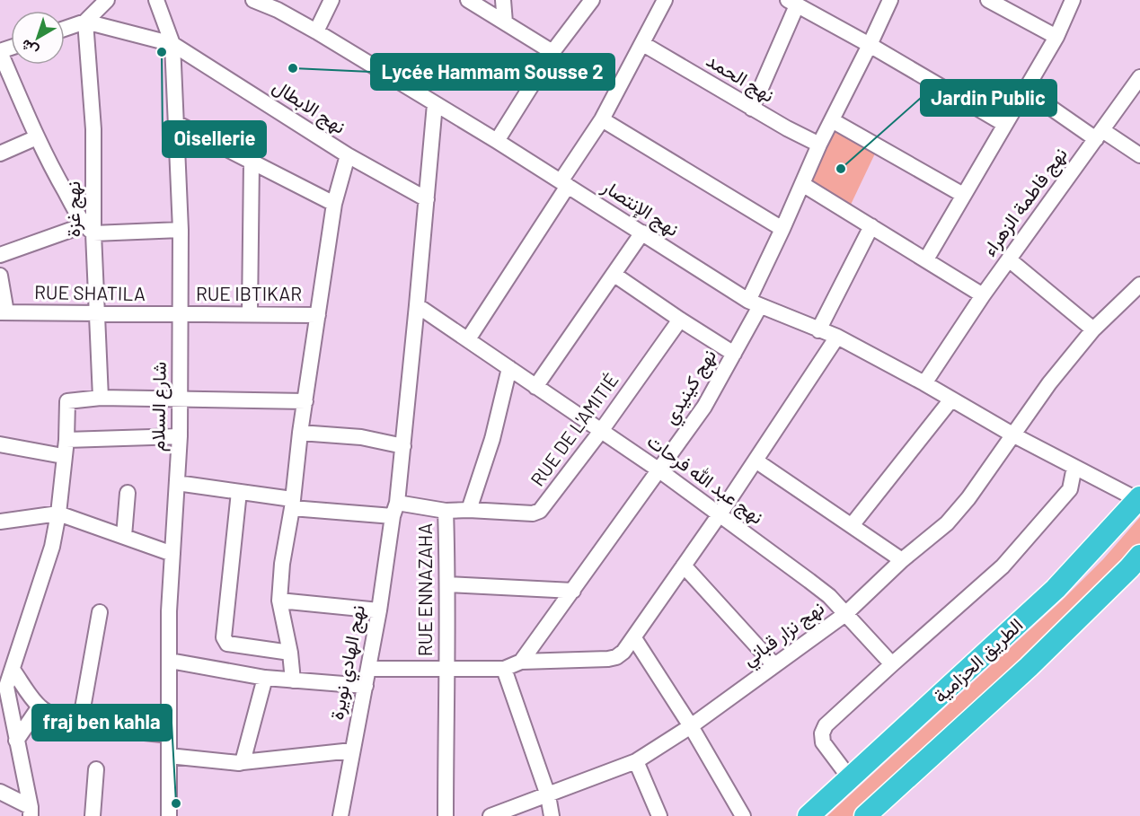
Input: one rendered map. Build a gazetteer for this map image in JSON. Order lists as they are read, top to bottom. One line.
{"streets":{"highway":["الطريق الحزامية"],"street":["نهج الحمد","نهج الابطال","نهج فاطمة الزهراء","نهج الإنتصار","نهج غزة","RUE SHATILA","RUE IBTIKAR","نهج كينيدي","شارع السلام","RUE DE L'AMITIÉ","نهج عبد الله فرحات","RUE ENNAZAHA","نهج نزار قباني","نهج الهادي نويرة"]},"crossings":[["نهج الحمد","نهج كينيدي"],["نهج الابطال","نهج غزة"],["نهج الابطال","شارع السلام"],["نهج الابطال","نهج الهادي نويرة"],["نهج فاطمة الزهراء","نهج الإنتصار"],["نهج الإنتصار","نهج كينيدي"],["نهج الإنتصار","نهج نزار قباني"],["نهج الإنتصار","الطريق الحزامية"],["نهج غزة","RUE SHATILA"],["RUE SHATILA","RUE IBTIKAR"],["RUE SHATILA","شارع السلام"],["RUE IBTIKAR","شارع السلام"],["نهج كينيدي","نهج عبد الله فرحات"],["شارع السلام","RUE DE L'AMITIÉ"],["RUE DE L'AMITIÉ","نهج عبد الله فرحات"],["RUE DE L'AMITIÉ","RUE ENNAZAHA"],["RUE DE L'AMITIÉ","نهج الهادي نويرة"],["نهج عبد الله فرحات","نهج نزار قباني"],["نهج عبد الله فرحات","نهج الهادي نويرة"]],"places":["Oisellerie","Lycée Hammam Sousse 2","Jardin Public","fraj ben kahla"],"north":"bottom left"}
